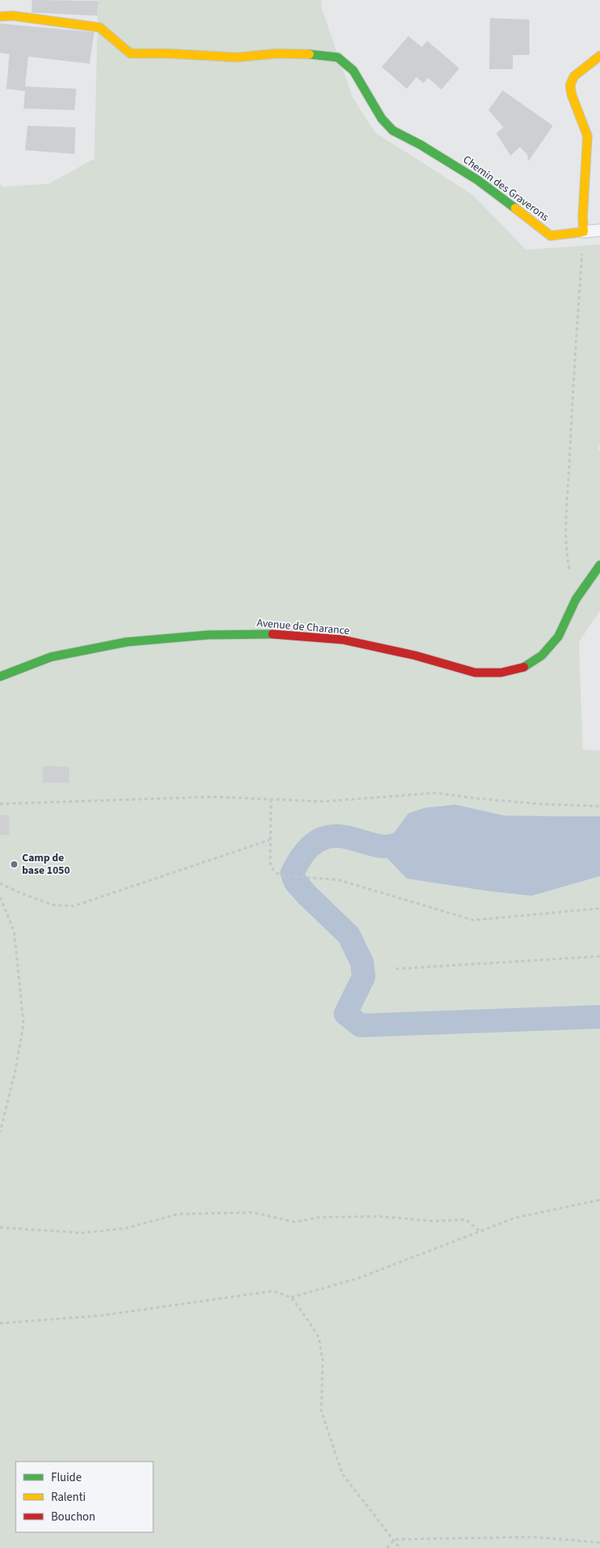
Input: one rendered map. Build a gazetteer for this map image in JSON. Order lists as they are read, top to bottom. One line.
{"streets":{"street":["Chemin des Graverons","Avenue de Charance"]},"places":["Camp de base 1050"],"legend":["Fluide","Ralenti","Bouchon"]}
